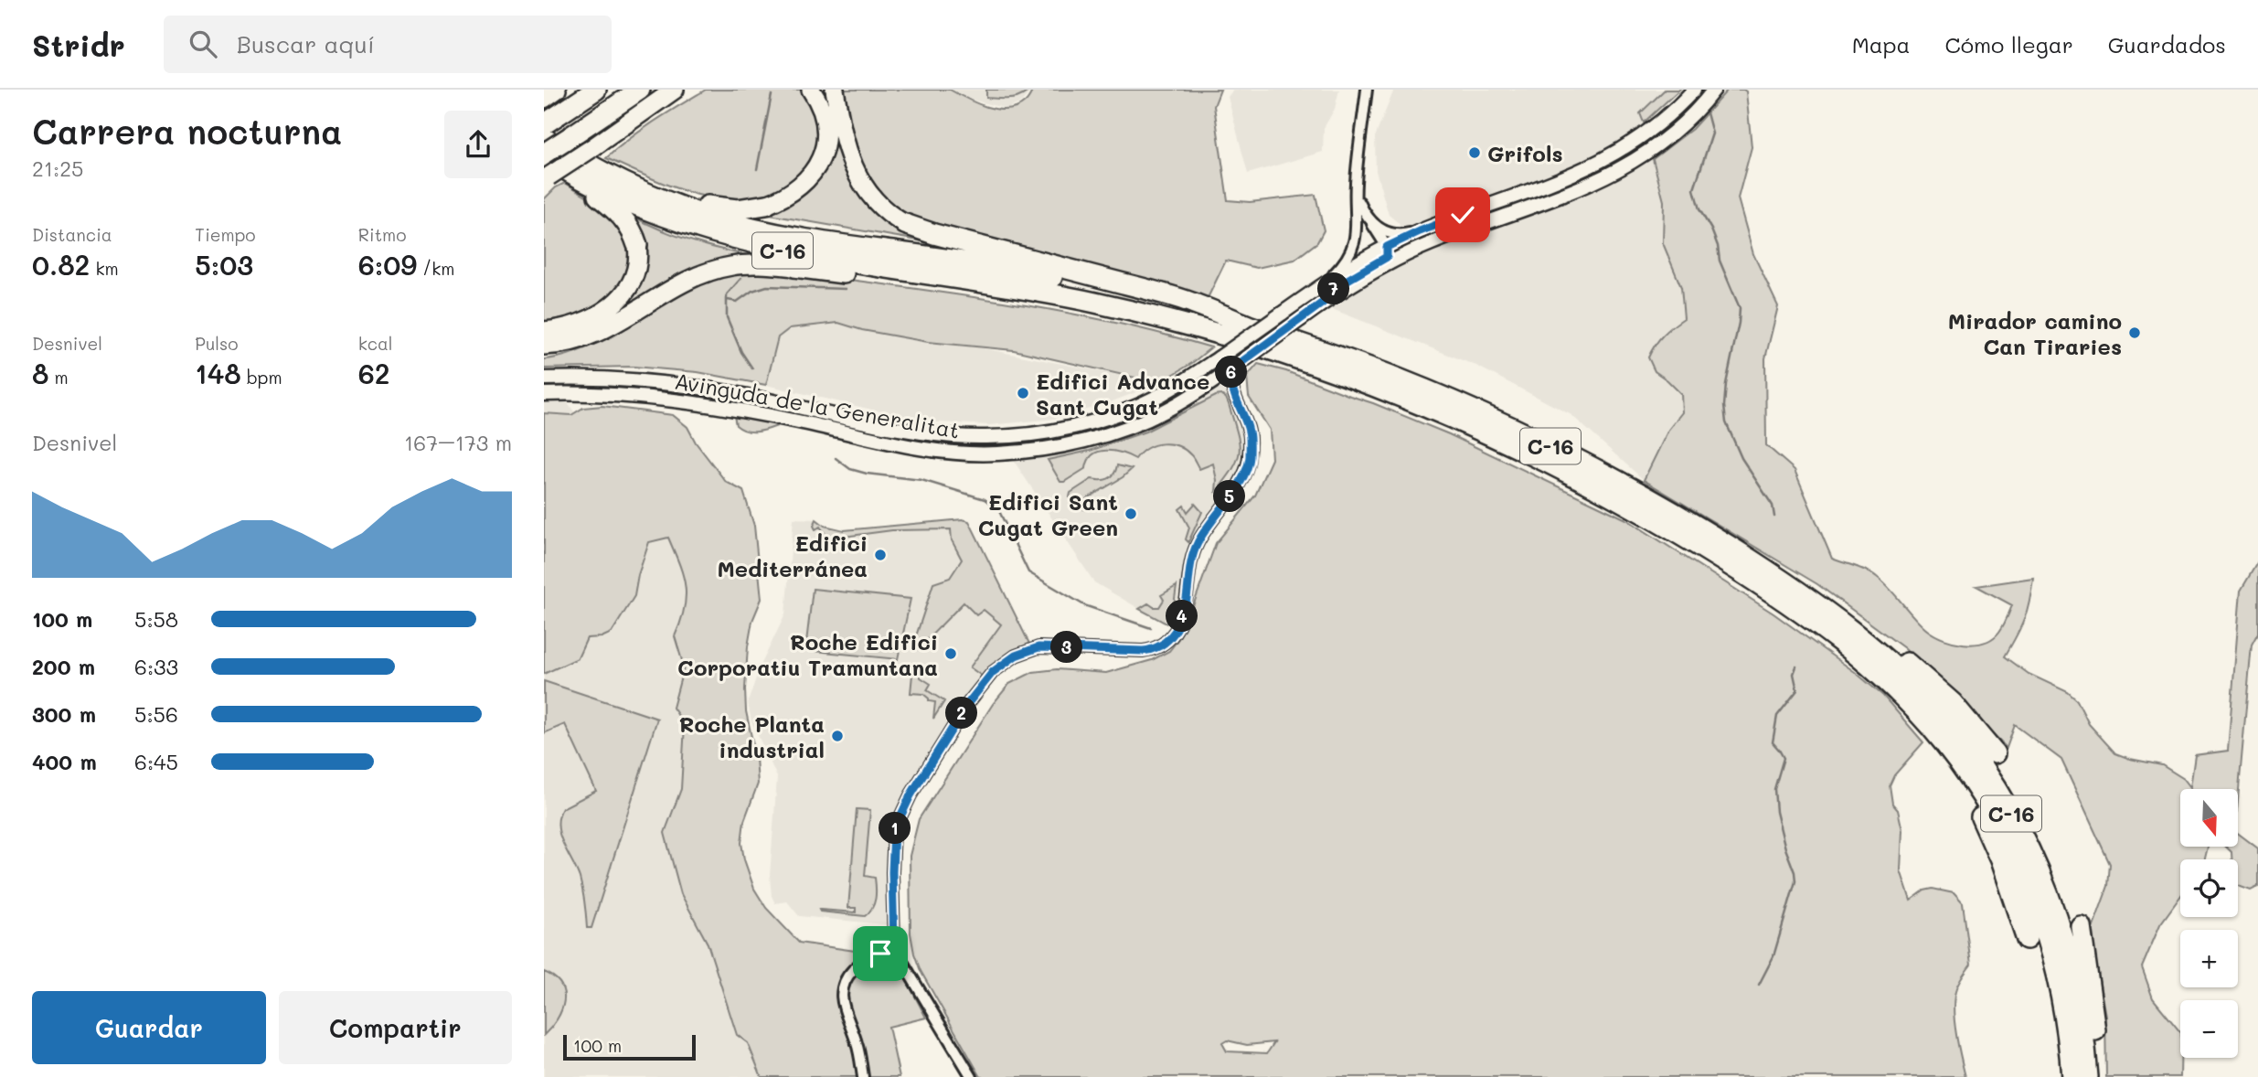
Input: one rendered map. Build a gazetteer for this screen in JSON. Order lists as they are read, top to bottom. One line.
{"streets":{"highway":["C-16"],"street":["Avinguda de la Generalitat"]},"places":["Grifols","Mirador camino Can Tiraries","Edifici Advance Sant Cugat","Edifici Sant Cugat Green","Edifici Mediterránea","Roche Edifici Corporatiu Tramuntana","Roche Planta industrial"],"scale_bar":"100 m","north":"bottom","page":{"header":"Stridr","search":"Buscar aquí","nav":["Mapa","Cómo llegar","Guardados"],"heading":["Carrera nocturna","21:25"],"stats":[["Distancia","0.82 km"],["Tiempo","5:03"],["Ritmo","6:09 /km"],["Desnivel","8 m"],["Pulso","148 bpm"],["kcal","62"]],"pins":["7","6","5","4","3","2","1"],"chart":["Desnivel","167–173 m"],"list":[{"name":"100 m","note":"5:58"},{"name":"200 m","note":"6:33"},{"name":"300 m","note":"5:56"},{"name":"400 m","note":"6:45"}],"map_buttons":["+","−"],"buttons":["Guardar","Compartir"],"scale":"100 m"}}
